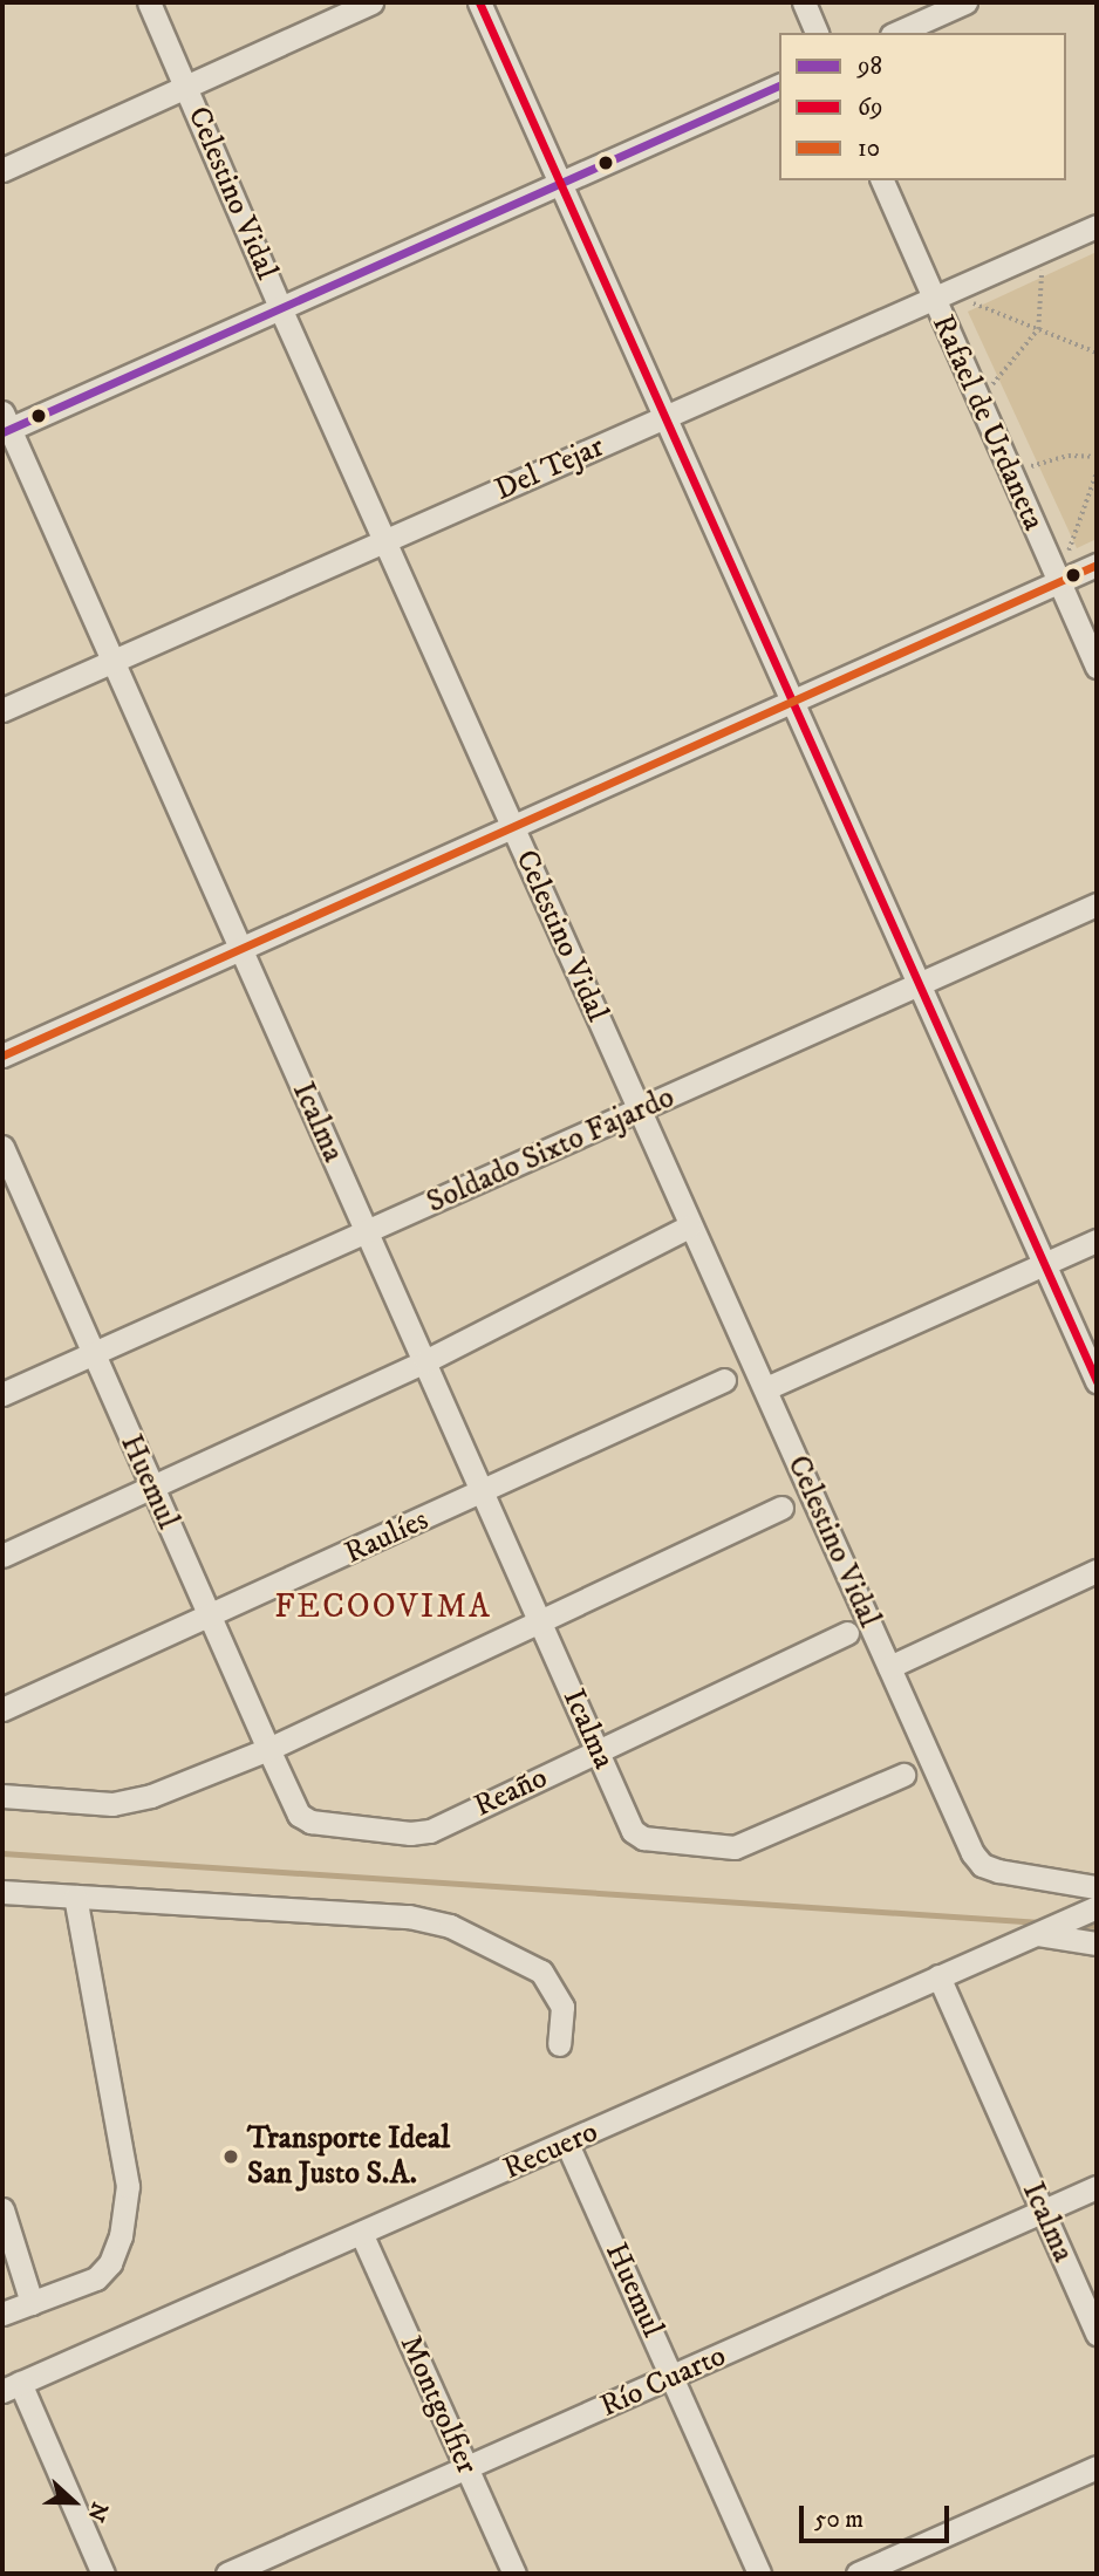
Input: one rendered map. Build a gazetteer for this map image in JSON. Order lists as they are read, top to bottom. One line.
{"streets":{"street":["Celestino Vidal","Rafael de Urdaneta","Del Tejar","Icalma","Soldado Sixto Fajardo","Huemul","Raulíes","Reaño","Recuero","Río Cuarto","Montgolfier"]},"crossings":[["Celestino Vidal","Del Tejar"],["Celestino Vidal","Soldado Sixto Fajardo"],["Rafael de Urdaneta","Del Tejar"],["Del Tejar","Icalma"],["Icalma","Soldado Sixto Fajardo"],["Icalma","Raulíes"],["Icalma","Reaño"],["Icalma","Recuero"],["Icalma","Río Cuarto"],["Soldado Sixto Fajardo","Huemul"],["Huemul","Raulíes"],["Huemul","Reaño"],["Huemul","Recuero"],["Huemul","Río Cuarto"],["Recuero","Montgolfier"],["Río Cuarto","Montgolfier"]],"districts":["FECOOVIMA"],"places":["Transporte Ideal San Justo S.A."],"lines":["transit line 69","transit line 98","transit line 10"],"legend":["98","69","10"],"scale_bar":"50 m","north":"right"}
